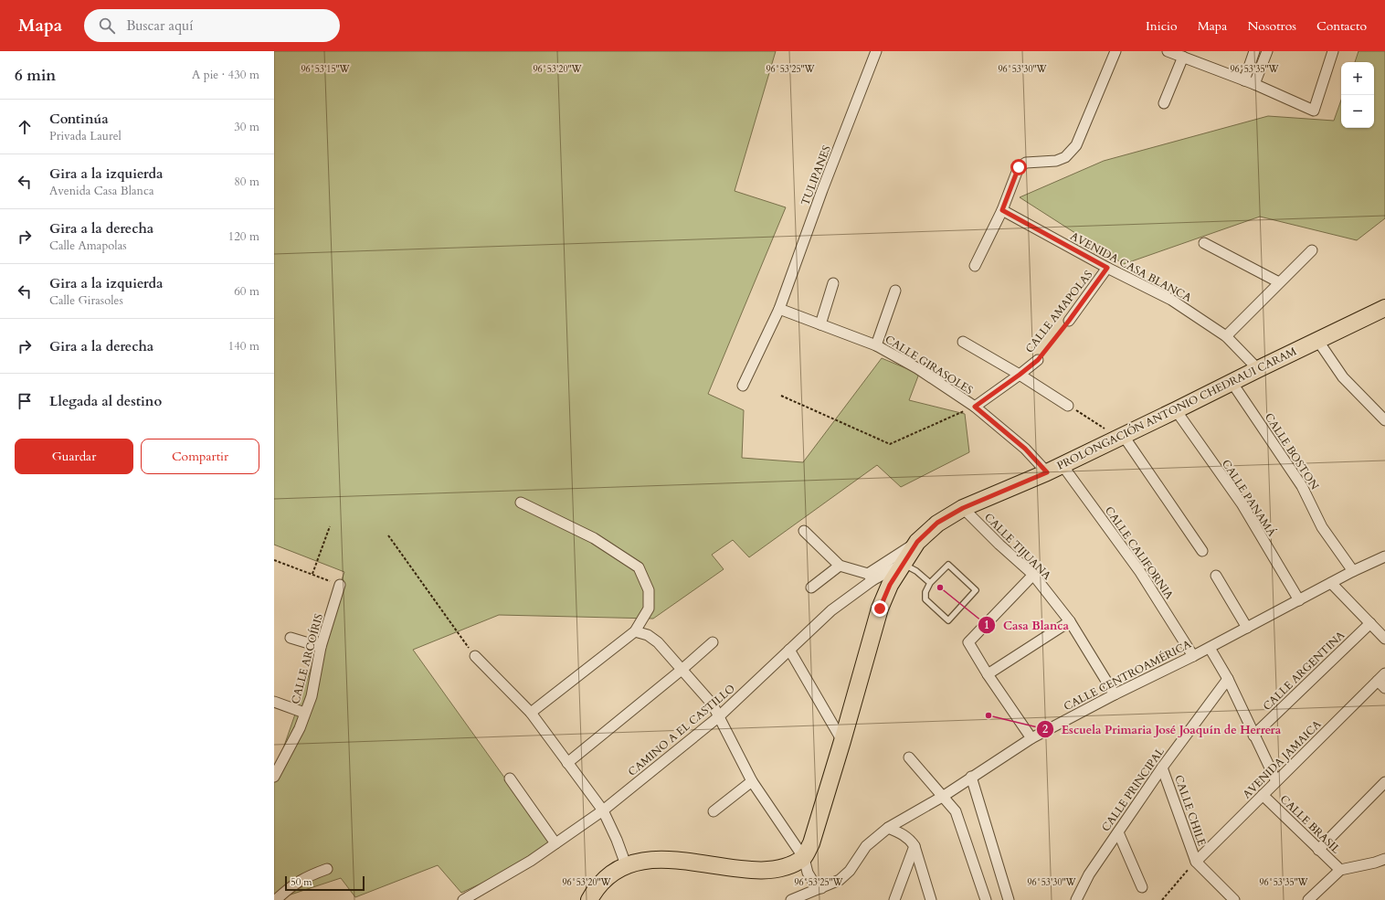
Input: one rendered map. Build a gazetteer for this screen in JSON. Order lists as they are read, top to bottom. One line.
{"streets":{"main road":["PROLONGACIÓN ANTONIO CHEDRAUI CARAM"],"street":["TULIPANES","AVENIDA CASA BLANCA","CALLE AMAPOLAS","CALLE GIRASOLES","CALLE BOSTON","CALLE PANAMÁ","CALLE TIJUANA","CALLE CALIFORNIA","CALLE ARCOÍRIS","CALLE ARGENTINA","CALLE CENTROAMÉRICA","CAMINO A EL CASTILLO","AVENIDA JAMAICA","CALLE PRINCIPAL","CALLE CHILE","CALLE BRASIL"]},"crossings":[["TULIPANES","CALLE GIRASOLES"],["AVENIDA CASA BLANCA","CALLE AMAPOLAS"],["AVENIDA CASA BLANCA","PROLONGACIÓN ANTONIO CHEDRAUI CARAM"],["CALLE AMAPOLAS","CALLE GIRASOLES"],["CALLE GIRASOLES","PROLONGACIÓN ANTONIO CHEDRAUI CARAM"],["PROLONGACIÓN ANTONIO CHEDRAUI CARAM","CALLE BOSTON"],["PROLONGACIÓN ANTONIO CHEDRAUI CARAM","CALLE PANAMÁ"],["PROLONGACIÓN ANTONIO CHEDRAUI CARAM","CALLE TIJUANA"],["PROLONGACIÓN ANTONIO CHEDRAUI CARAM","CALLE CALIFORNIA"],["PROLONGACIÓN ANTONIO CHEDRAUI CARAM","CAMINO A EL CASTILLO"],["CALLE BOSTON","CALLE CENTROAMÉRICA"],["CALLE PANAMÁ","CALLE CENTROAMÉRICA"],["CALLE TIJUANA","CALLE CENTROAMÉRICA"],["CALLE CALIFORNIA","CALLE CENTROAMÉRICA"],["AVENIDA JAMAICA","CALLE CHILE"],["AVENIDA JAMAICA","CALLE BRASIL"],["CALLE PRINCIPAL","CALLE CHILE"]],"places":["Casa Blanca","Escuela Primaria José Joaquín de Herrera"],"scale_bar":"50 m","page":{"header":"Mapa","search":"Buscar aquí","nav":["Inicio","Mapa","Nosotros","Contacto"],"heading":["6 min","A pie · 430 m"],"map_buttons":["+","−"],"list":[["Continúa","Privada Laurel","30 m"],["Gira a la izquierda","Avenida Casa Blanca","80 m"],["Gira a la derecha","Calle Amapolas","120 m"],["Gira a la izquierda","Calle Girasoles","60 m"],["Gira a la derecha","140 m"],"Llegada al destino"],"buttons":["Guardar","Compartir"],"scale":"50 m"},"coordinates":["96°53'15\"W","96°53'20\"W","96°53'25\"W","96°53'30\"W","96°53'35\"W"]}
